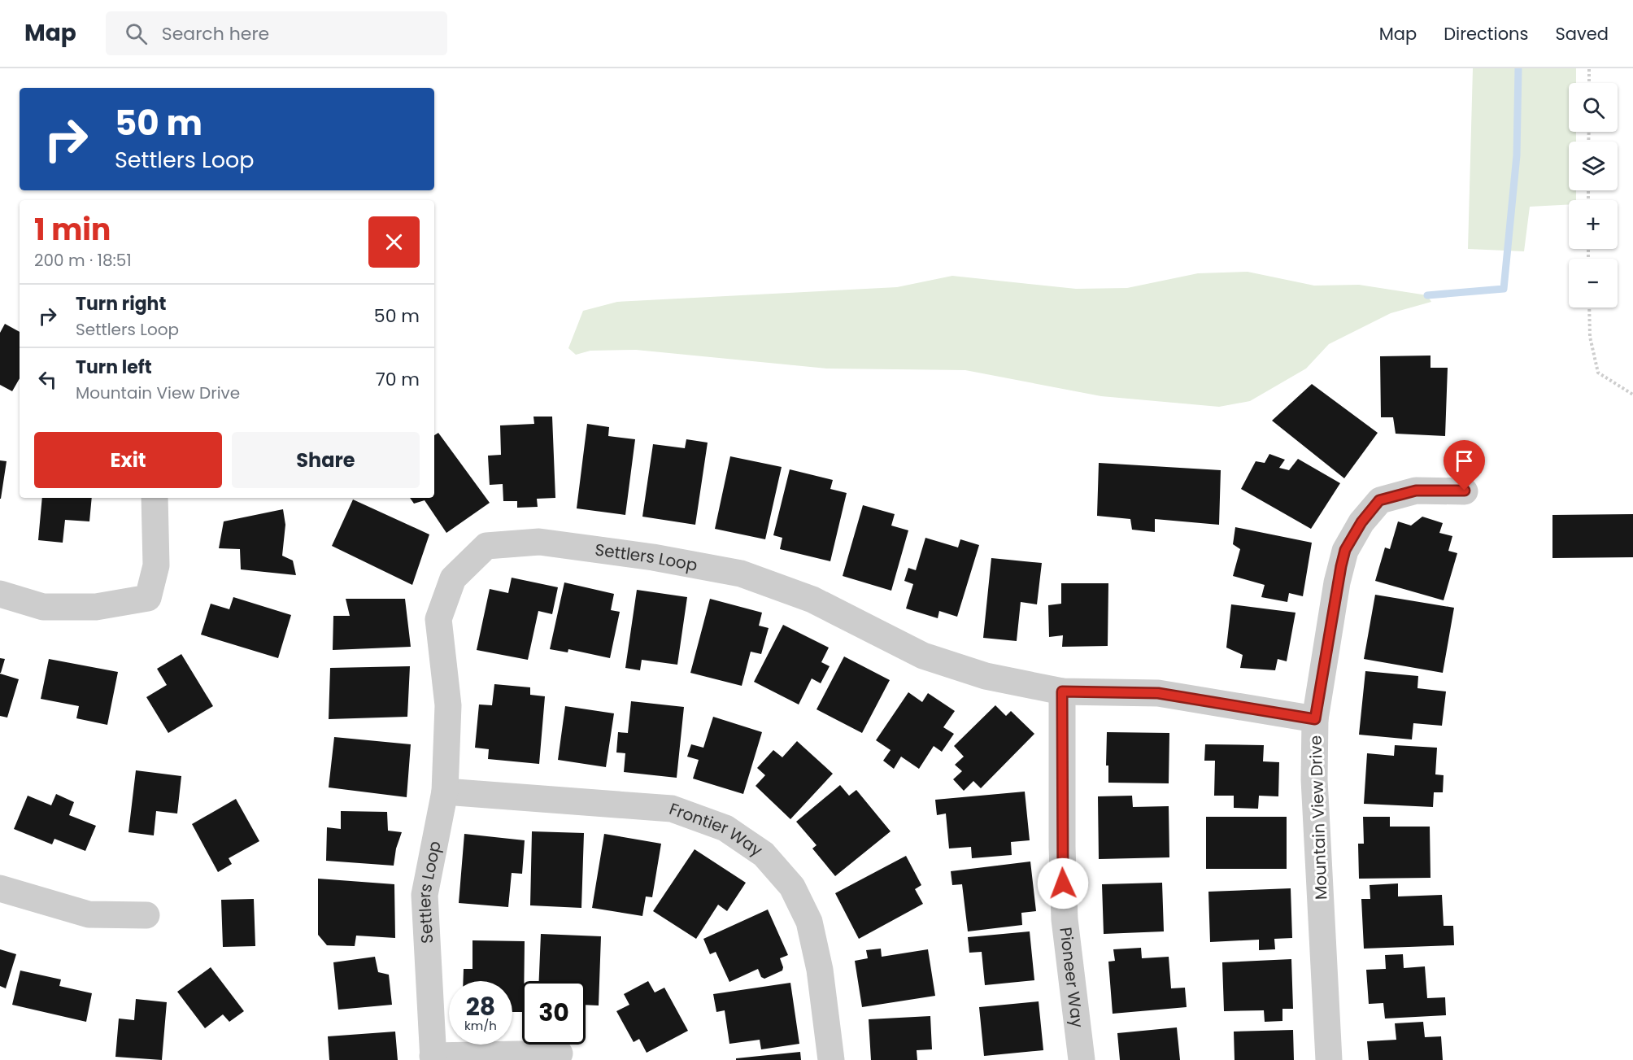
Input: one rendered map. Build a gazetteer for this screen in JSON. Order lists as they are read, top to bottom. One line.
{"streets":{"street":["Settlers Loop","Mountain View Drive","Frontier Way","Pioneer Way"]},"crossings":[["Settlers Loop","Mountain View Drive"],["Settlers Loop","Frontier Way"],["Settlers Loop","Pioneer Way"]],"page":{"header":"Map","search":"Search here","nav":["Map","Directions","Saved"],"map_buttons":["+","−"],"turn":["50 m","Settlers Loop"],"heading":["1 min","200 m · 18:51"],"list":[{"name":"Turn right","note":"Settlers Loop","value":"50 m"},{"name":"Turn left","note":"Mountain View Drive","value":"70 m"}],"buttons":["Exit","Share"],"speed":"28 km/h","limit":"30"}}
